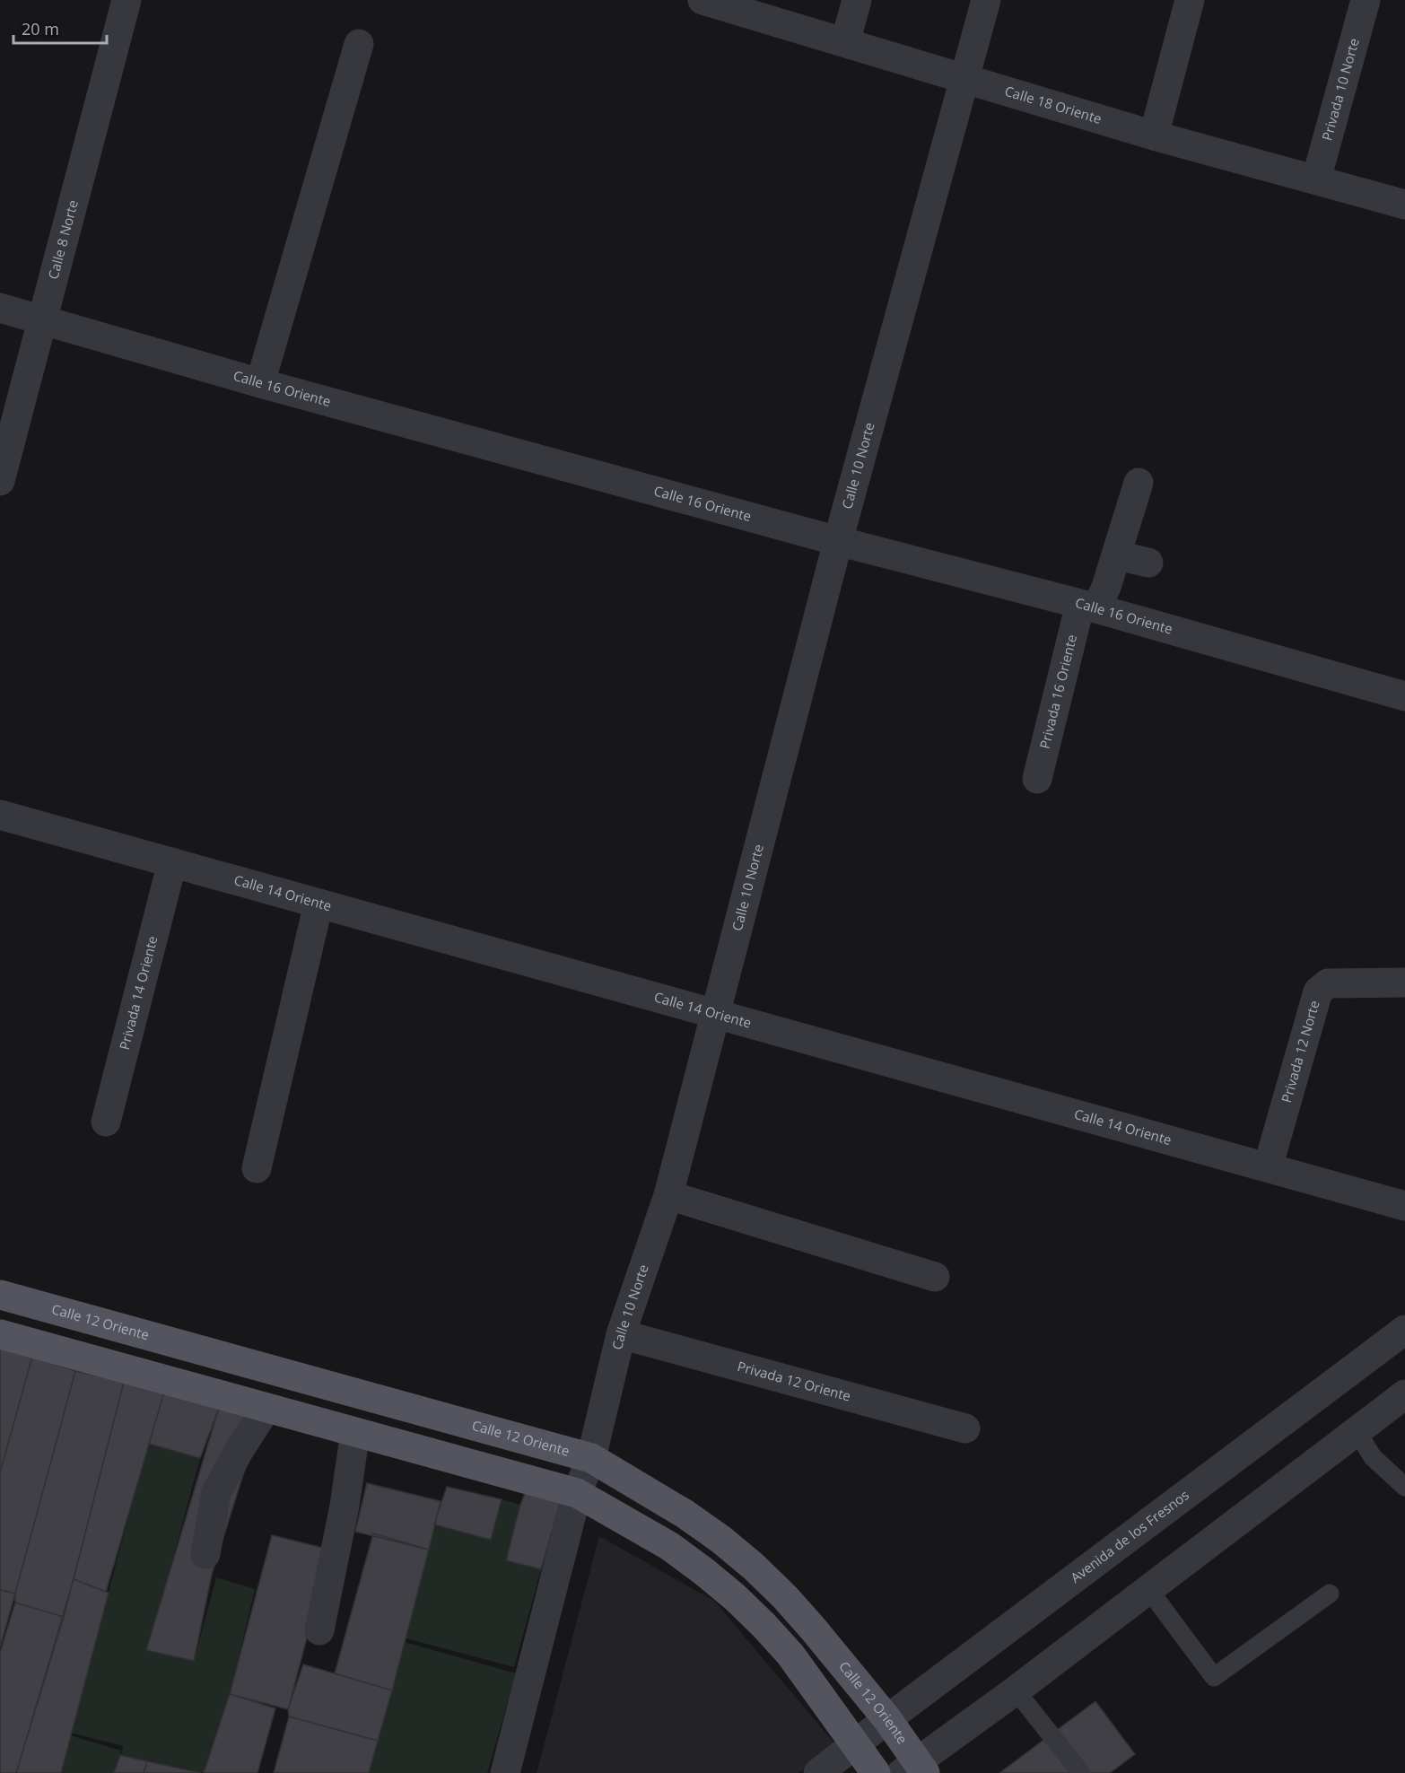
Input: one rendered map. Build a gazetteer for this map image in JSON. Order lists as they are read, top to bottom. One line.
{"streets":{"main road":["Calle 12 Oriente"],"street":["Privada 10 Norte","Calle 18 Oriente","Calle 8 Norte","Calle 16 Oriente","Calle 10 Norte","Privada 16 Oriente","Calle 14 Oriente","Privada 14 Oriente","Privada 12 Norte","Privada 12 Oriente","Avenida de los Fresnos"]},"crossings":[["Privada 10 Norte","Calle 18 Oriente"],["Calle 18 Oriente","Calle 10 Norte"],["Calle 8 Norte","Calle 16 Oriente"],["Calle 16 Oriente","Calle 10 Norte"],["Calle 16 Oriente","Privada 16 Oriente"],["Calle 10 Norte","Calle 14 Oriente"],["Calle 10 Norte","Calle 12 Oriente"],["Calle 10 Norte","Privada 12 Oriente"],["Calle 14 Oriente","Privada 14 Oriente"],["Calle 14 Oriente","Privada 12 Norte"],["Calle 12 Oriente","Avenida de los Fresnos"]],"scale_bar":"20 m"}
